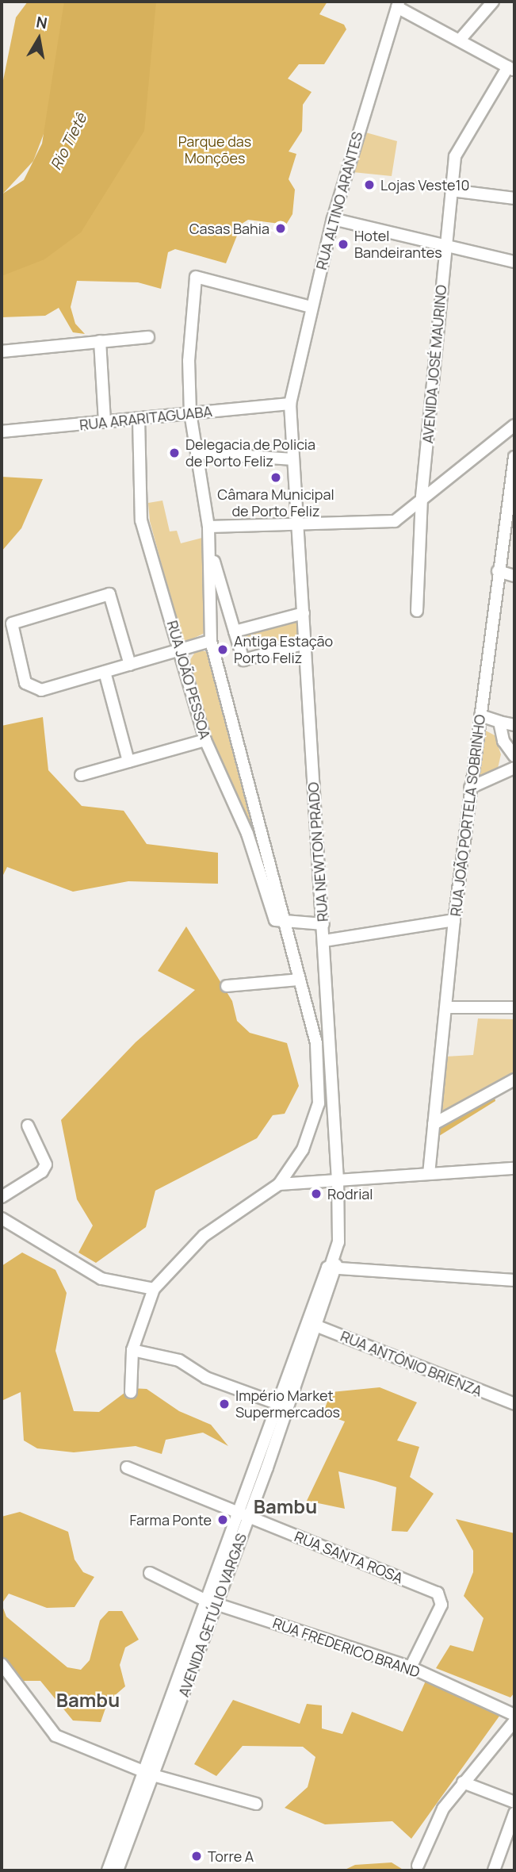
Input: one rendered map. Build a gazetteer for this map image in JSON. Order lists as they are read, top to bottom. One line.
{"streets":{"street":["RUA ALTINO ARANTES","AVENIDA JOSÉ MAURINO","RUA ARARITAGUABA","RUA JOÃO PESSOA","RUA JOÃO PORTELA SOBRINHO","RUA NEWTON PRADO","RUA ANTÔNIO BRIENZA","RUA SANTA ROSA","AVENIDA GETÚLIO VARGAS","RUA FREDERICO BRAND"]},"crossings":[["RUA ALTINO ARANTES","RUA ARARITAGUABA"],["RUA ALTINO ARANTES","RUA NEWTON PRADO"],["RUA ARARITAGUABA","RUA JOÃO PESSOA"],["RUA NEWTON PRADO","AVENIDA GETÚLIO VARGAS"],["RUA ANTÔNIO BRIENZA","AVENIDA GETÚLIO VARGAS"],["RUA SANTA ROSA","AVENIDA GETÚLIO VARGAS"],["RUA SANTA ROSA","RUA FREDERICO BRAND"],["AVENIDA GETÚLIO VARGAS","RUA FREDERICO BRAND"]],"districts":["Bambu","Bambu"],"water":["Rio Tietê"],"parks":["Parque das Monções"],"places":["Lojas Veste10","Casas Bahia","Hotel Bandeirantes","Delegacia de Policia de Porto Feliz","Câmara Municipal de Porto Feliz","Antiga Estação Porto Feliz","Rodrial","Império Market Supermercados","Farma Ponte","Torre A"],"north":"top"}
